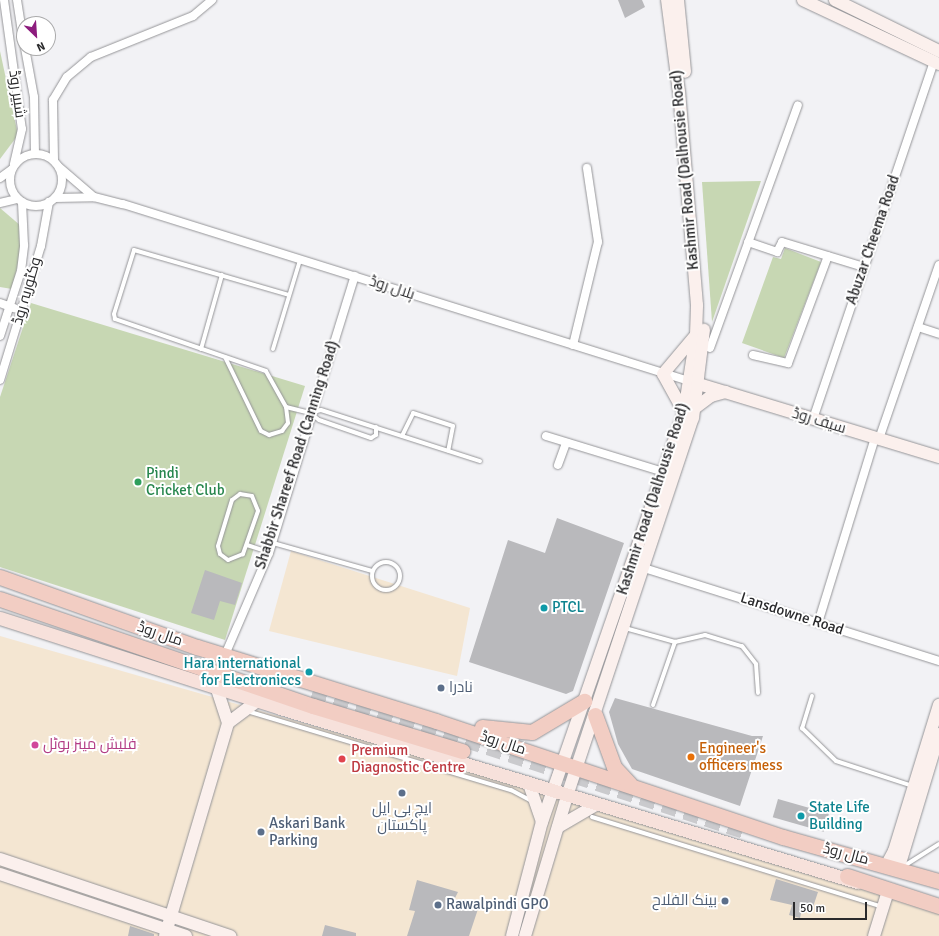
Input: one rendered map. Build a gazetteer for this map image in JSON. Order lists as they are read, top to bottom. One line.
{"streets":{"highway":["مال روڈ"],"street":["شبیر روڈ","Kashmir Road (Dalhousie Road)","Abuzar Cheema Road","ہلال روڈ","وکٹوریہ روڈ","سیف روڈ","Shabbir Shareef Road (Canning Road)","Lansdowne Road"]},"crossings":[["شبیر روڈ","ہلال روڈ"],["شبیر روڈ","وکٹوریہ روڈ"],["Kashmir Road (Dalhousie Road)","ہلال روڈ"],["Kashmir Road (Dalhousie Road)","سیف روڈ"],["Kashmir Road (Dalhousie Road)","Lansdowne Road"],["Kashmir Road (Dalhousie Road)","مال روڈ"],["Abuzar Cheema Road","سیف روڈ"],["ہلال روڈ","وکٹوریہ روڈ"],["ہلال روڈ","سیف روڈ"],["ہلال روڈ","Shabbir Shareef Road (Canning Road)"],["Shabbir Shareef Road (Canning Road)","مال روڈ"]],"places":["Pindi Cricket Club","PTCL","Hara international for Electroniccs","نادرا","فلیش مینز ہوٹل","Engineer's officers mess","Premium Diagnostic Centre","ایچ بی ایل پاکستان","State Life Building","Askari Bank Parking","بینک الفلاح","Rawalpindi GPO"],"scale_bar":"50 m","north":"bottom right"}
